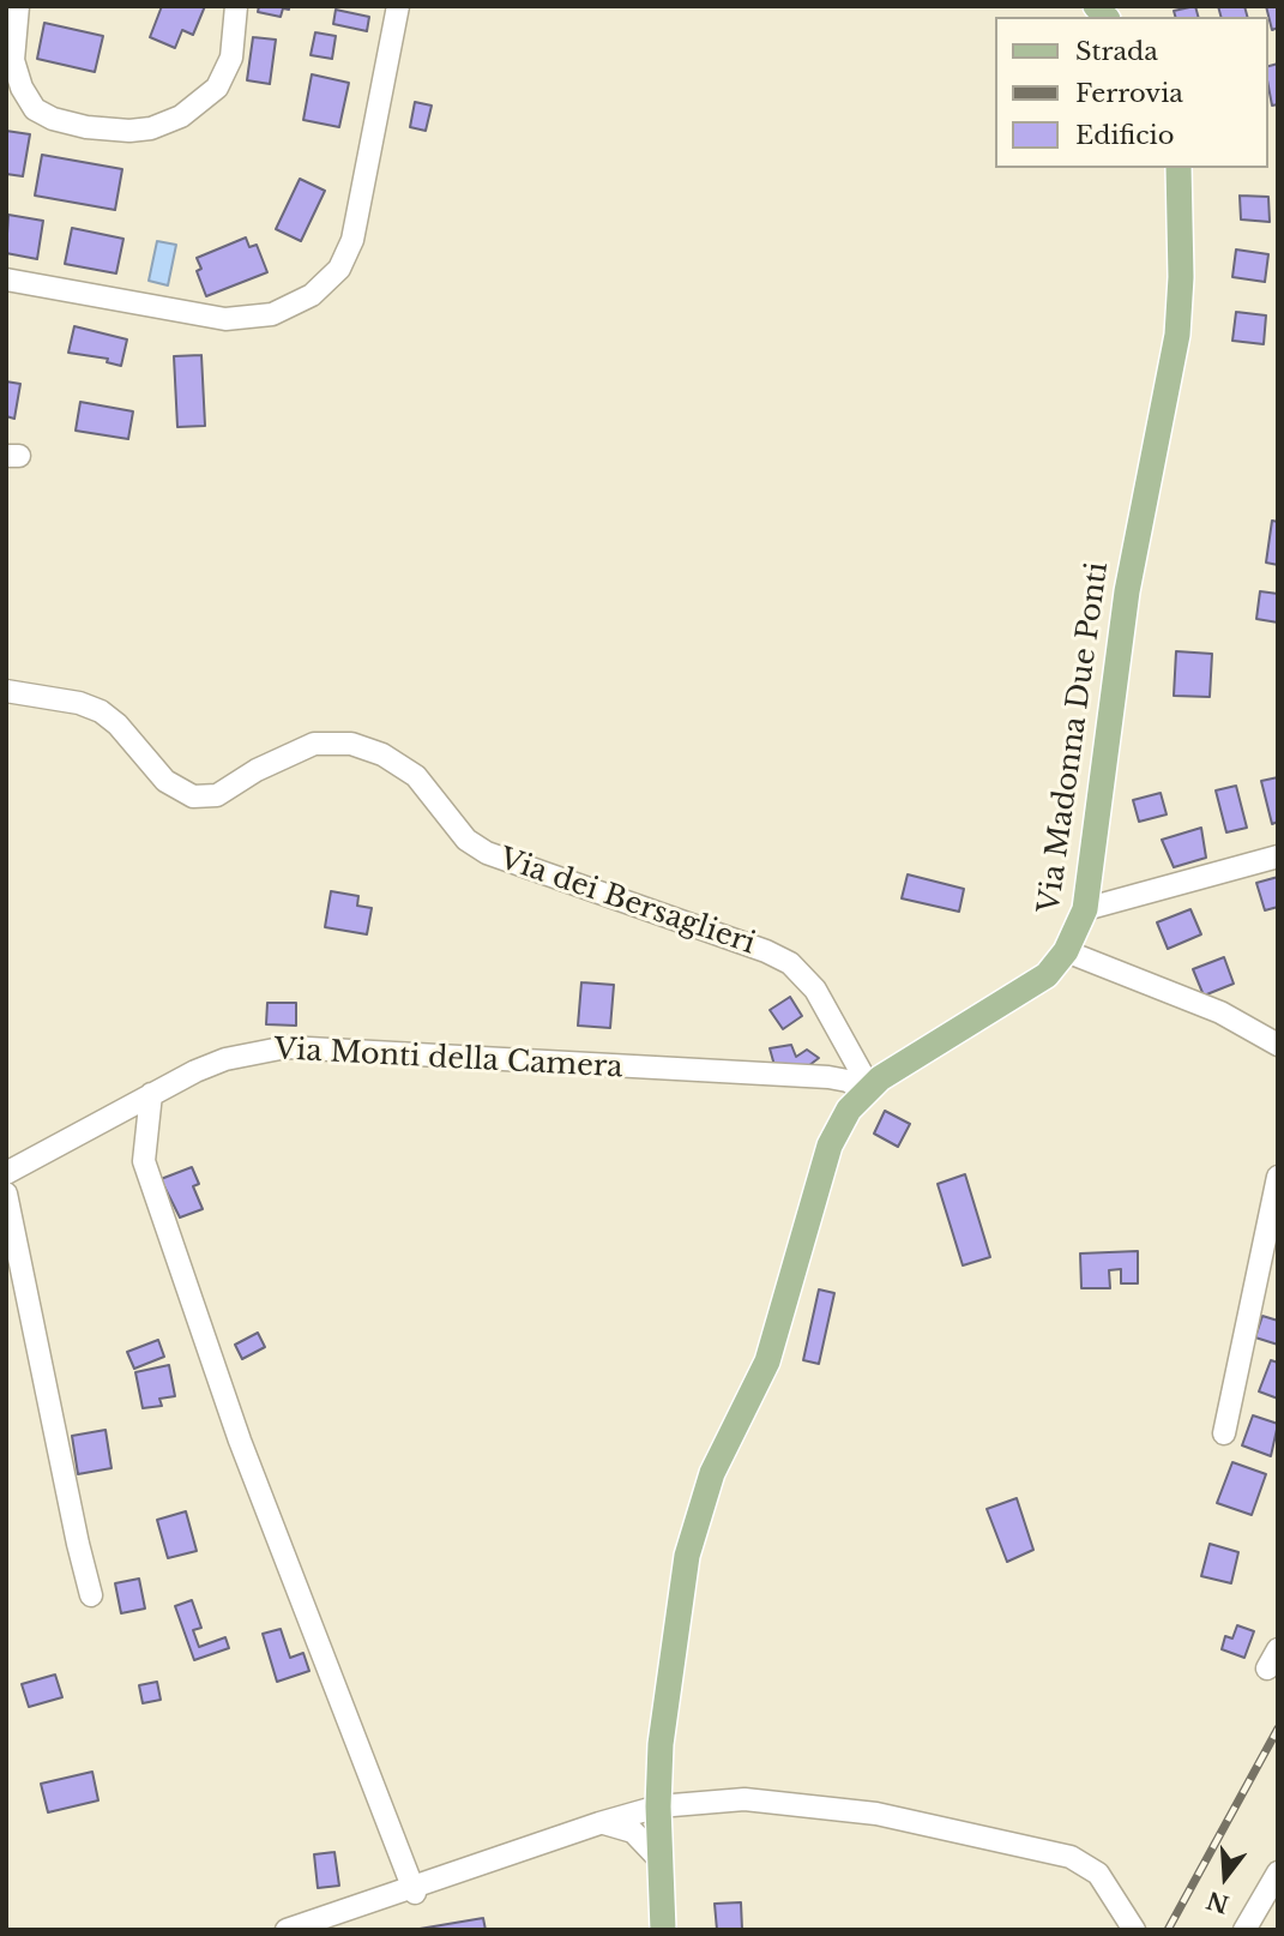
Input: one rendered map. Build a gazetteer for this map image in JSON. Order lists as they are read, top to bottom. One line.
{"streets":{"main road":["Via Madonna Due Ponti"],"street":["Via dei Bersaglieri","Via Monti della Camera"]},"crossings":[["Via Madonna Due Ponti","Via dei Bersaglieri"],["Via Madonna Due Ponti","Via Monti della Camera"],["Via dei Bersaglieri","Via Monti della Camera"]],"legend":["Strada","Ferrovia","Edificio"],"north":"bottom"}
